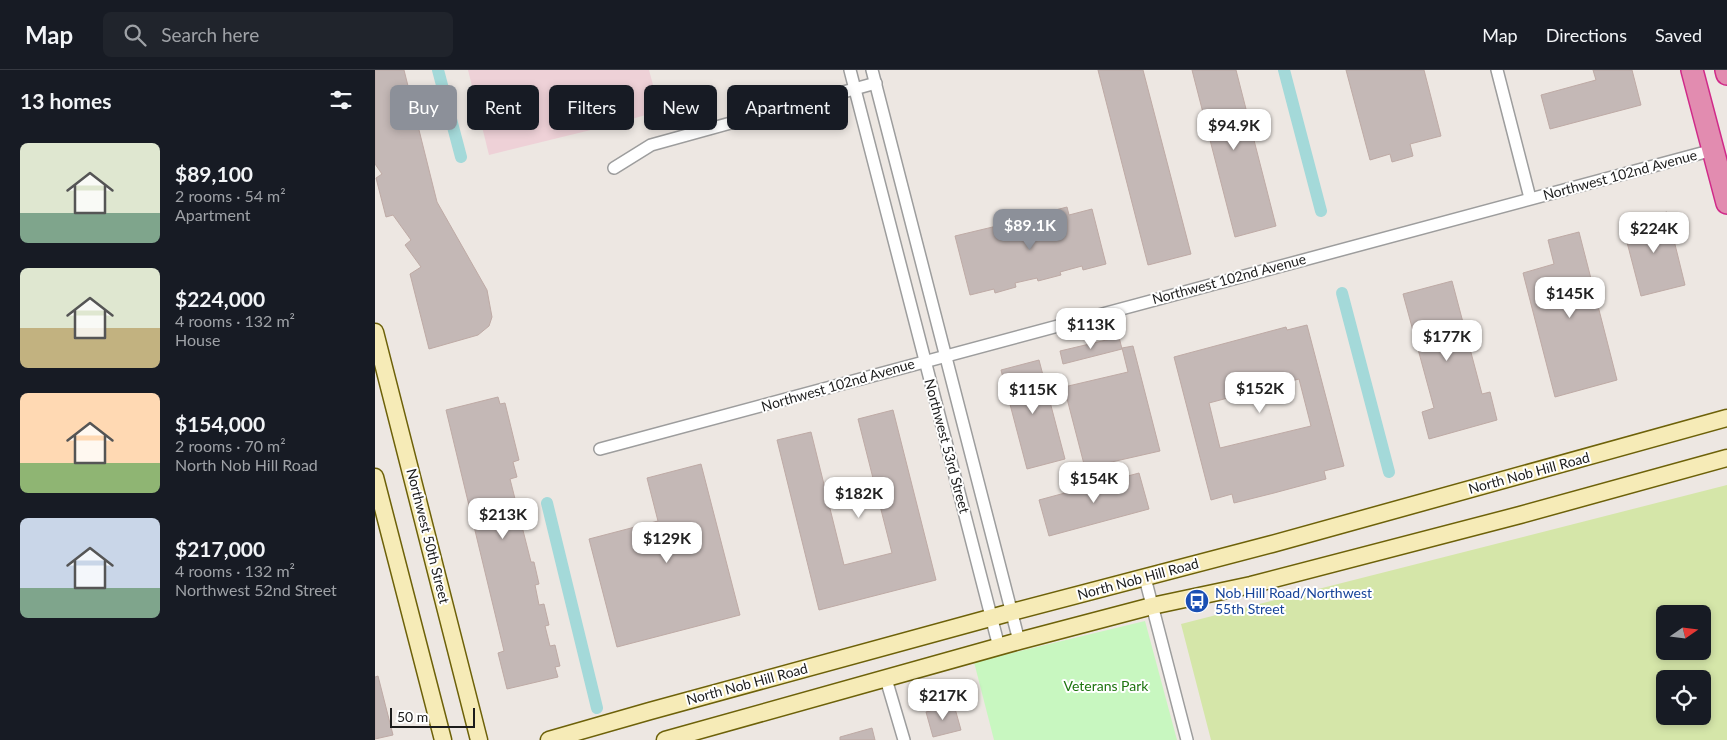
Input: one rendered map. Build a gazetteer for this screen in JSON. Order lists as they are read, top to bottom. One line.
{"streets":{"main road":["North Nob Hill Road","Northwest 50th Street"],"street":["Northwest 102nd Avenue","Northwest 53rd Street"]},"crossings":[["Northwest 102nd Avenue","Northwest 53rd Street"],["Northwest 53rd Street","North Nob Hill Road"]],"parks":["Veterans Park"],"places":{"bus stop":["Nob Hill Road/Northwest 55th Street"]},"scale_bar":"50 m","north":"right","page":{"header":"Map","search":"Search here","nav":["Map","Directions","Saved"],"heading":"13 homes","chip":["Buy","Rent","Filters","New","Apartment"],"price":["$94.9K","$89.1K","$224K","$145K","$113K","$177K","$152K","$115K","$154K","$182K","$213K","$129K","$217K"],"list":[{"name":"$89,100","note":"2 rooms · 54 m² · Apartment"},{"name":"$224,000","note":"4 rooms · 132 m² · House"},{"name":"$154,000","note":"2 rooms · 70 m² · North Nob Hill Road"},{"name":"$217,000","note":"4 rooms · 132 m² · Northwest 52nd Street"}],"scale":"50 m"}}
